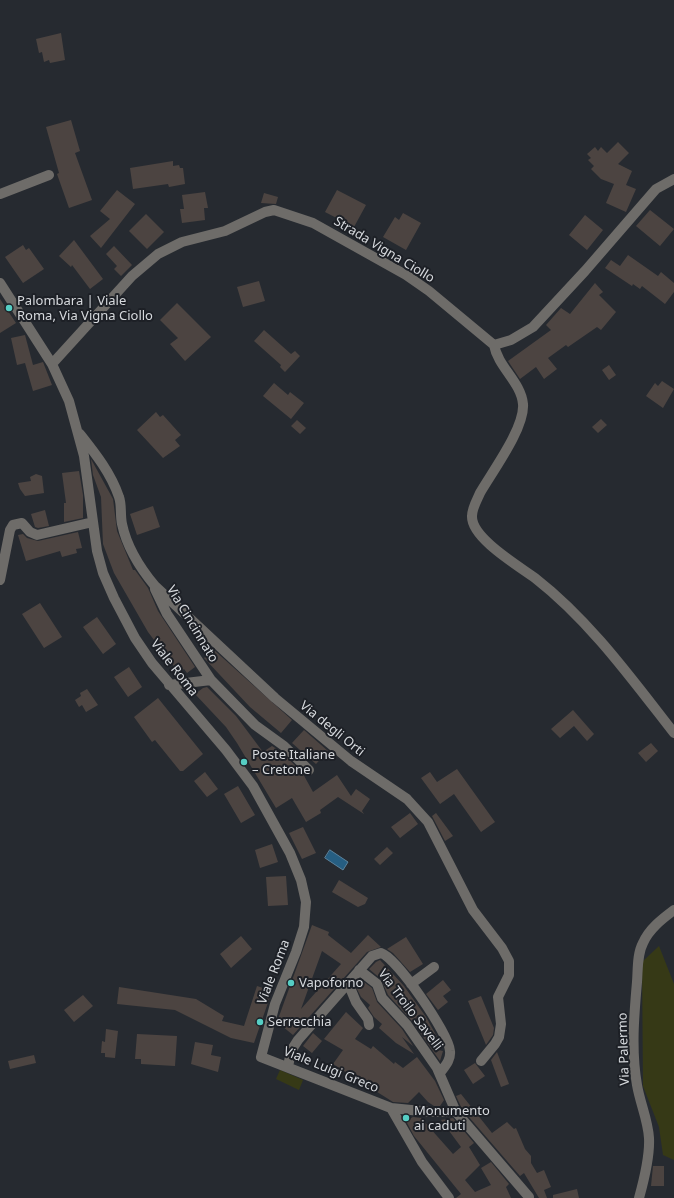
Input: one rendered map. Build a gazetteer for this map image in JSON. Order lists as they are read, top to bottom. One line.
{"streets":{"street":["Strada Vigna Ciollo","Via Cincinnato","Viale Roma","Via degli Orti","Via Troilo Savelli","Via Palermo","Viale Luigi Greco"]},"crossings":[["Strada Vigna Ciollo","Viale Roma"],["Via Cincinnato","Viale Roma"],["Via Cincinnato","Via degli Orti"],["Viale Roma","Via degli Orti"],["Viale Roma","Viale Luigi Greco"],["Via Troilo Savelli","Viale Luigi Greco"]],"places":["Palombara | Viale Roma, Via Vigna Ciollo","Poste Italiane – Cretone","Vapoforno","Serrecchia","Monumento ai caduti"]}
